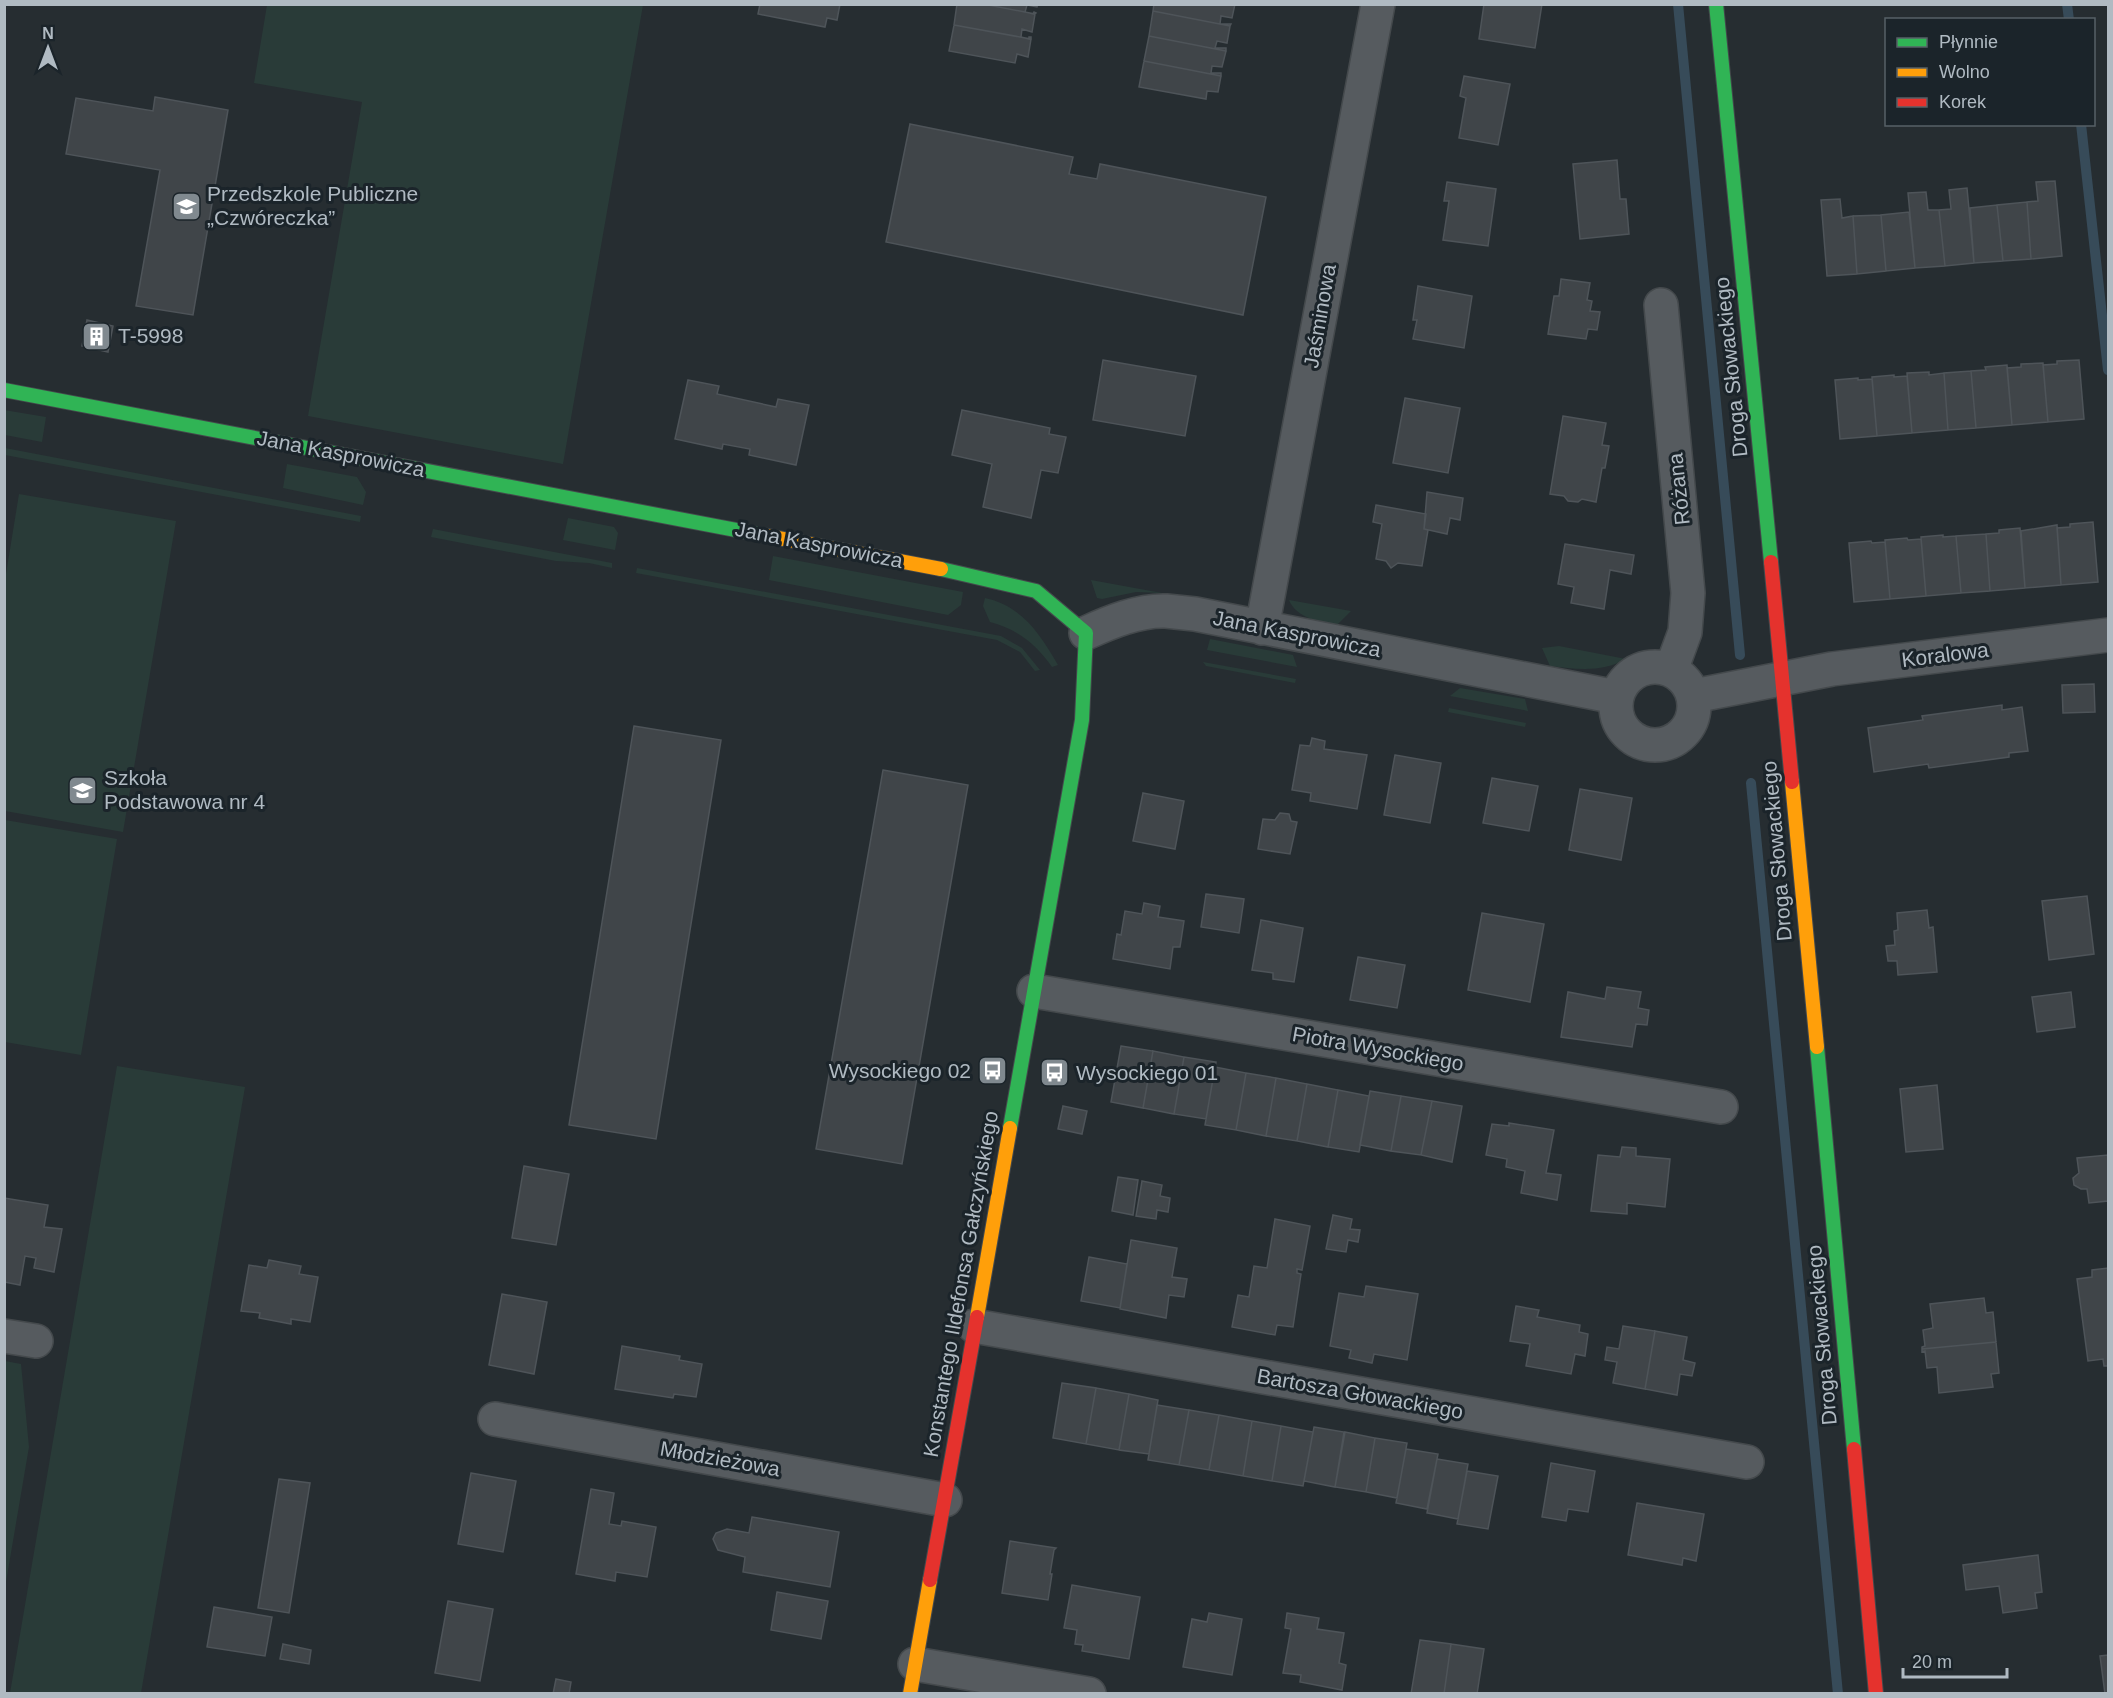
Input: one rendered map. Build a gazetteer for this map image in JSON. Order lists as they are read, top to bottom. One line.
{"streets":{"street":["Jaśminowa","Droga Słowackiego","Jana Kasprowicza","Różana","Koralowa","Piotra Wysockiego","Konstantego Ildefonsa Gałczyńskiego","Bartosza Głowackiego","Młodzieżowa"]},"crossings":[["Jaśminowa","Jana Kasprowicza"],["Droga Słowackiego","Koralowa"],["Jana Kasprowicza","Różana"],["Jana Kasprowicza","Konstantego Ildefonsa Gałczyńskiego"],["Piotra Wysockiego","Konstantego Ildefonsa Gałczyńskiego"],["Konstantego Ildefonsa Gałczyńskiego","Bartosza Głowackiego"],["Konstantego Ildefonsa Gałczyńskiego","Młodzieżowa"]],"places":{"school or university":["Przedszkole Publiczne „Czwóreczka”","Szkoła Podstawowa nr 4"],"building":["T-5998"],"bus stop":["Wysockiego 02","Wysockiego 01"]},"legend":["Płynnie","Wolno","Korek"],"scale_bar":"20 m","north":"top"}
